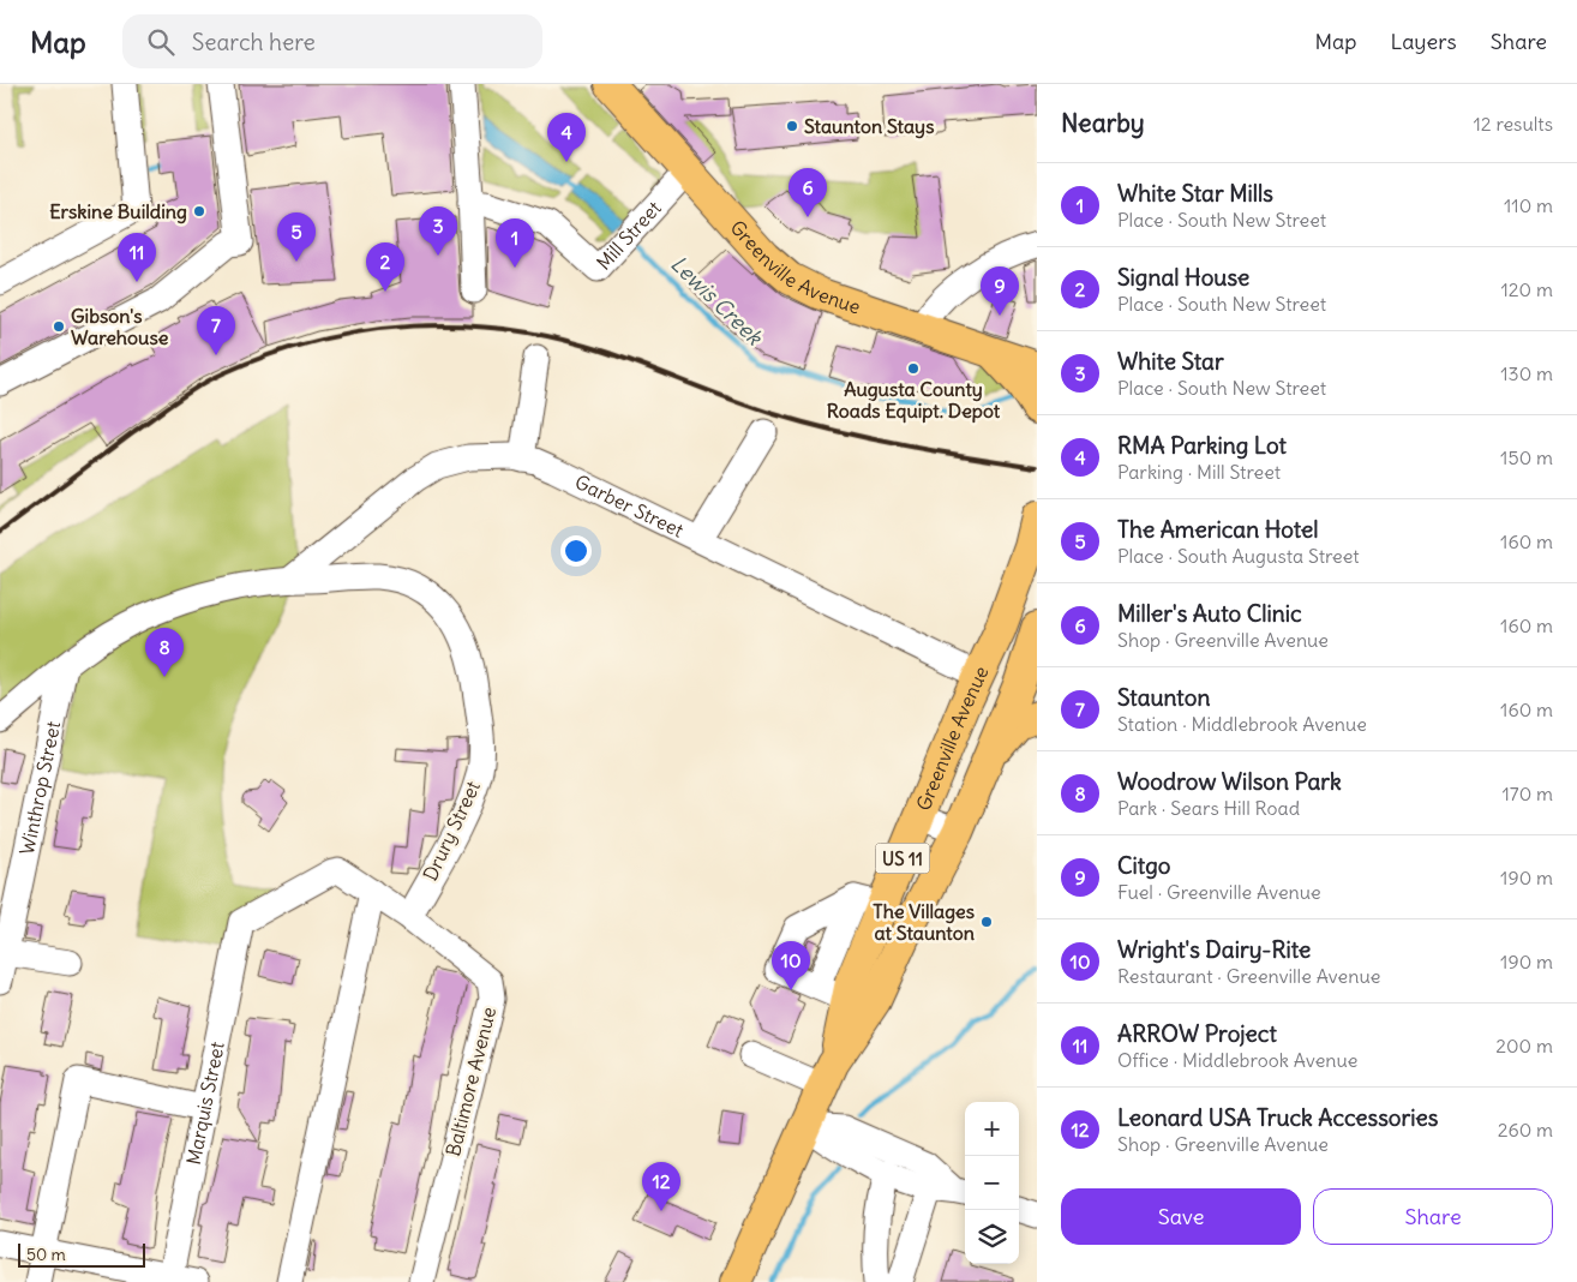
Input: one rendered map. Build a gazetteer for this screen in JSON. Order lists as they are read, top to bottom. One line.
{"streets":{"main road":["Greenville Avenue","US 11"],"street":["Mill Street","Garber Street","Winthrop Street","Drury Street","Baltimore Avenue","Marquis Street"]},"crossings":[["Mill Street","Greenville Avenue"],["Greenville Avenue","Garber Street"],["Garber Street","Drury Street"],["Winthrop Street","Drury Street"],["Drury Street","Baltimore Avenue"]],"water":["Lewis Creek"],"places":["Staunton Stays","Erskine Building","Gibson's Warehouse","Augusta County Roads Equipt. Depot","The Villages at Staunton"],"scale_bar":"50 m","page":{"header":"Map","search":"Search here","nav":["Map","Layers","Share"],"heading":["Nearby","12 results"],"pins":["4","6","3","5","1","11","2","9","7","8","10","12"],"list":[{"mark":"1","name":"White Star Mills","note":"Place · South New Street","value":"110 m"},{"mark":"2","name":"Signal House","note":"Place · South New Street","value":"120 m"},{"mark":"3","name":"White Star","note":"Place · South New Street","value":"130 m"},{"mark":"4","name":"RMA Parking Lot","note":"Parking · Mill Street","value":"150 m"},{"mark":"5","name":"The American Hotel","note":"Place · South Augusta Street","value":"160 m"},{"mark":"6","name":"Miller's Auto Clinic","note":"Shop · Greenville Avenue","value":"160 m"},{"mark":"7","name":"Staunton","note":"Station · Middlebrook Avenue","value":"160 m"},{"mark":"8","name":"Woodrow Wilson Park","note":"Park · Sears Hill Road","value":"170 m"},{"mark":"9","name":"Citgo","note":"Fuel · Greenville Avenue","value":"190 m"},{"mark":"10","name":"Wright's Dairy-Rite","note":"Restaurant · Greenville Avenue","value":"190 m"},{"mark":"11","name":"ARROW Project","note":"Office · Middlebrook Avenue","value":"200 m"},{"mark":"12","name":"Leonard USA Truck Accessories","note":"Shop · Greenville Avenue","value":"260 m"}],"map_buttons":["+","−"],"buttons":["Save","Share"],"scale":"50 m"}}
